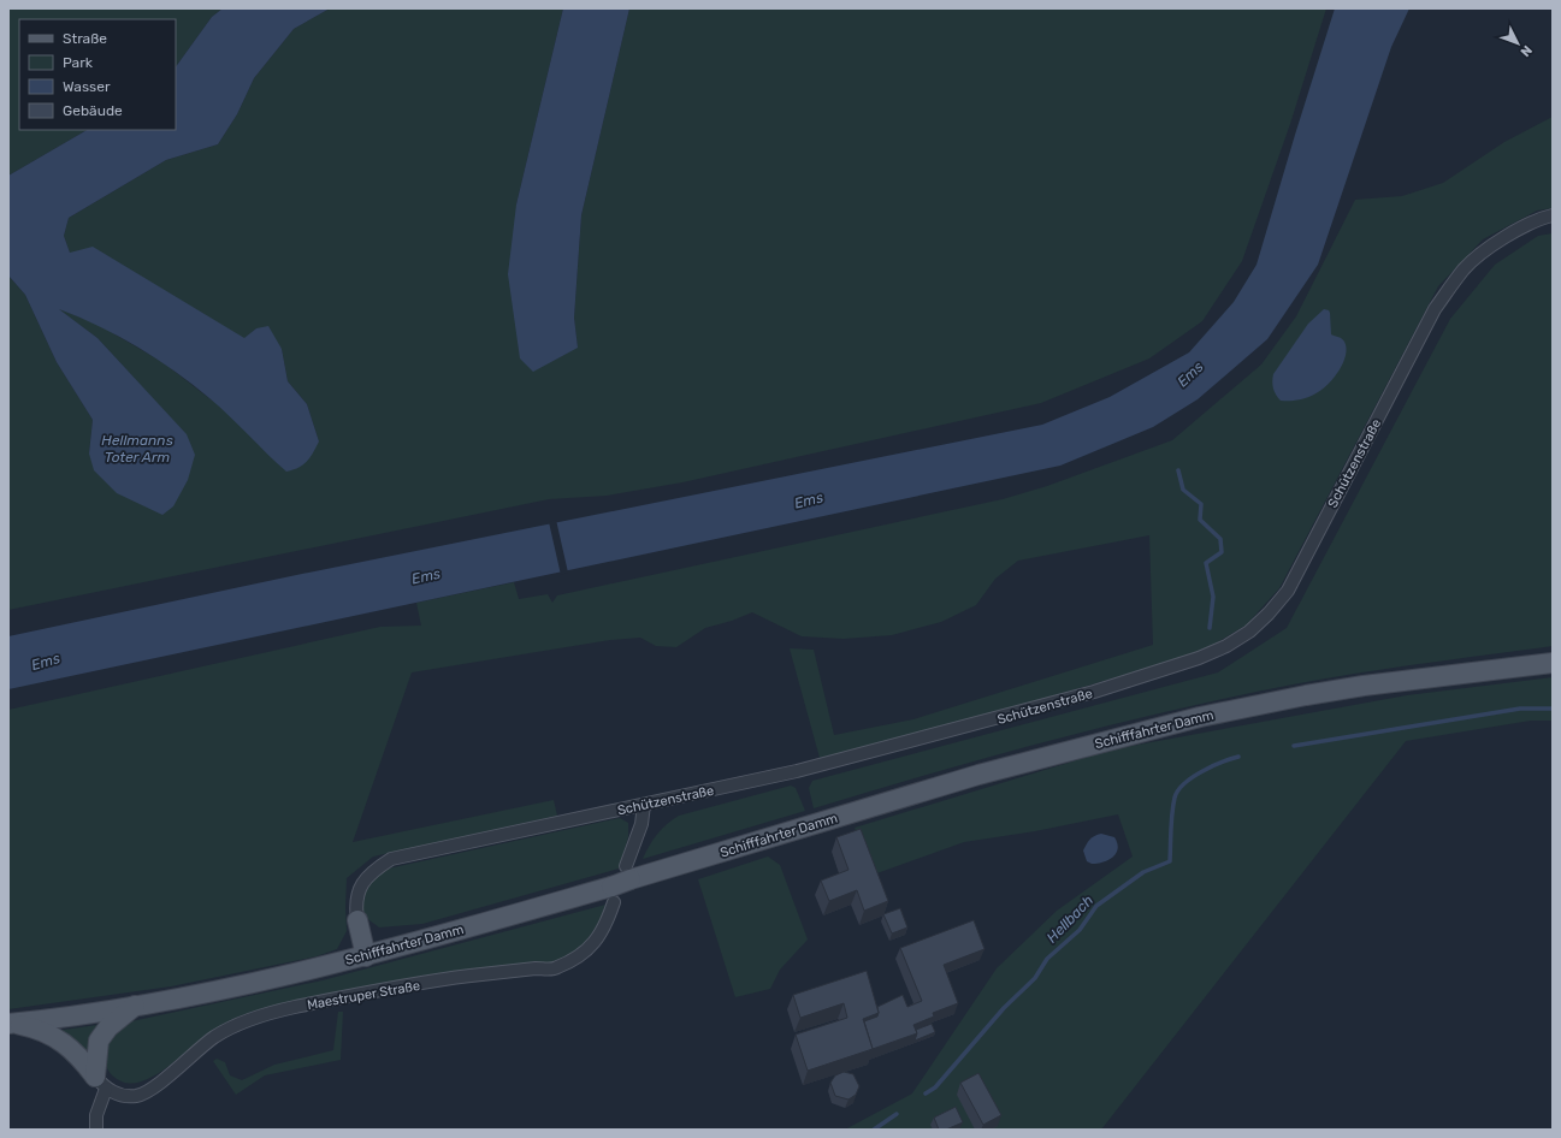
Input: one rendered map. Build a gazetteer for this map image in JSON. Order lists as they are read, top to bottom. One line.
{"streets":{"main road":["Schifffahrter Damm"],"street":["Schützenstraße","Maestruper Straße"]},"crossings":[["Schifffahrter Damm","Maestruper Straße"]],"water":["Ems","Hellmanns Toter Arm","Hellbach"],"legend":["Straße","Park","Wasser","Gebäude"],"north":"bottom right"}
